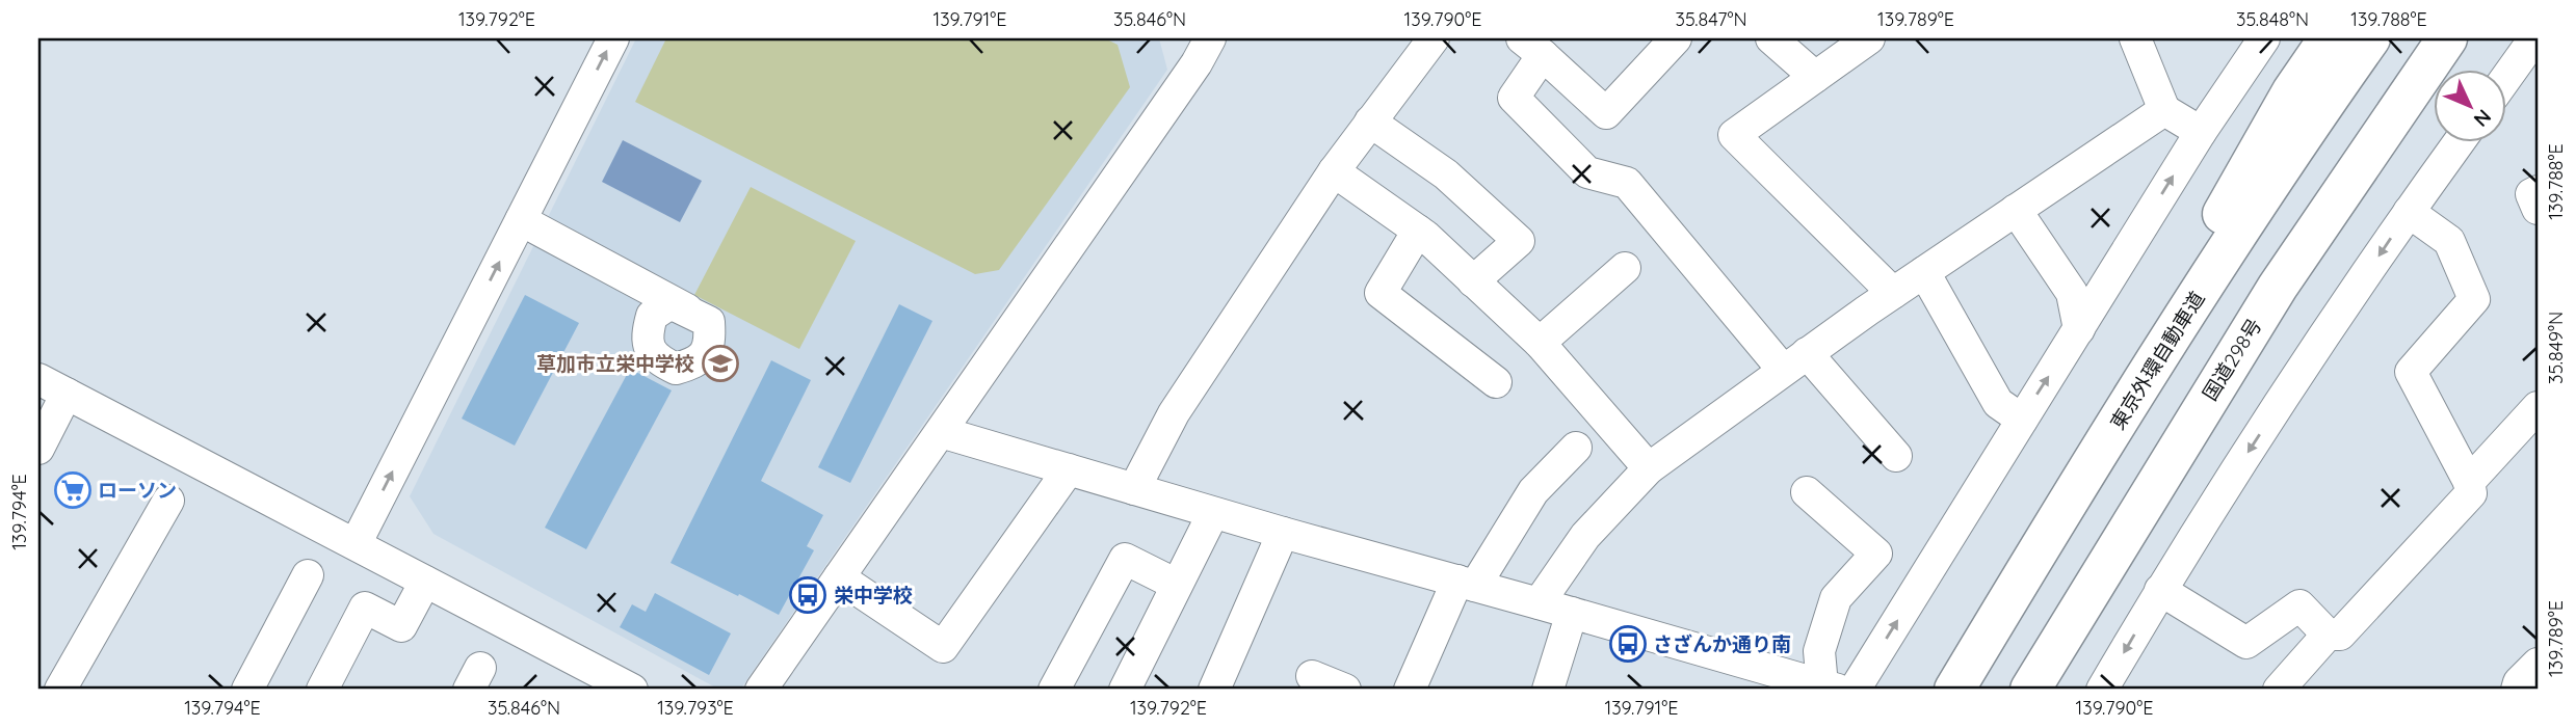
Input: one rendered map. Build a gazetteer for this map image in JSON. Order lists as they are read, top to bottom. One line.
{"streets":{"highway":["国道298号","東京外環自動車道"]},"places":{"school or university":["草加市立栄中学校"],"supermarket":["ローソン"],"bus stop":["栄中学校","さざんか通り南"]},"north":"bottom right","coordinates":["139.792°E","139.791°E","35.846°N","139.790°E","35.847°N","139.789°E","35.848°N","139.788°E","35.849°N","139.794°E","139.793°E"]}
